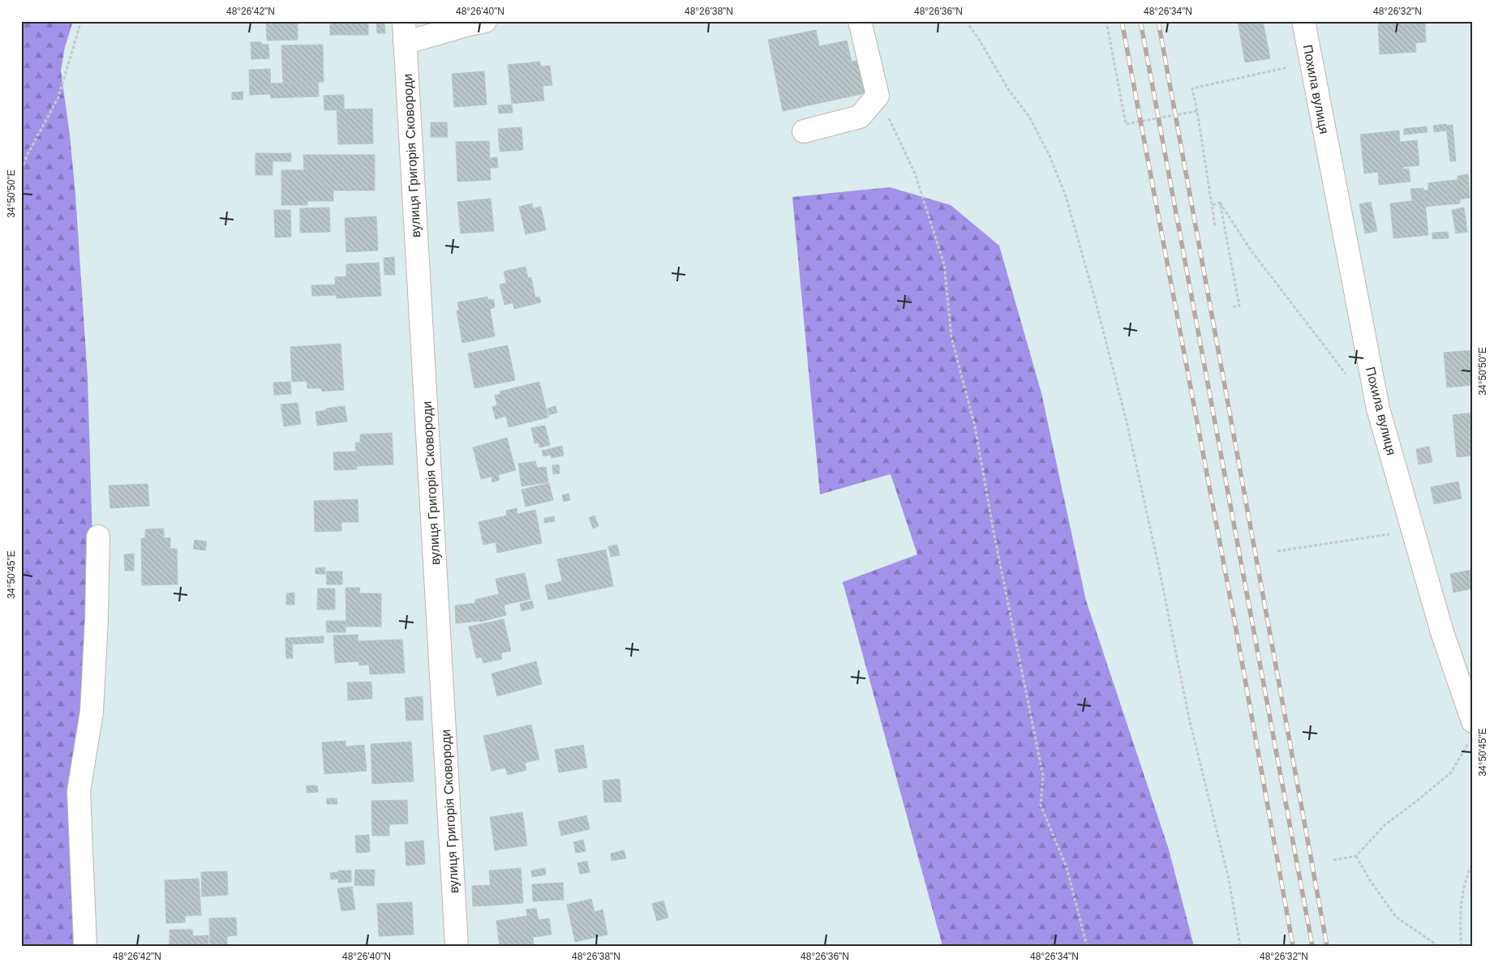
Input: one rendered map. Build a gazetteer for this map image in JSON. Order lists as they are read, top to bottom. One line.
{"streets":{"street":["Похила вулиця","вулиця Григорія Сковороди"]},"coordinates":["48°26'42\"N","48°26'40\"N","48°26'38\"N","48°26'36\"N","48°26'34\"N","48°26'32\"N","34°50'50\"E","34°50'45\"E"]}
